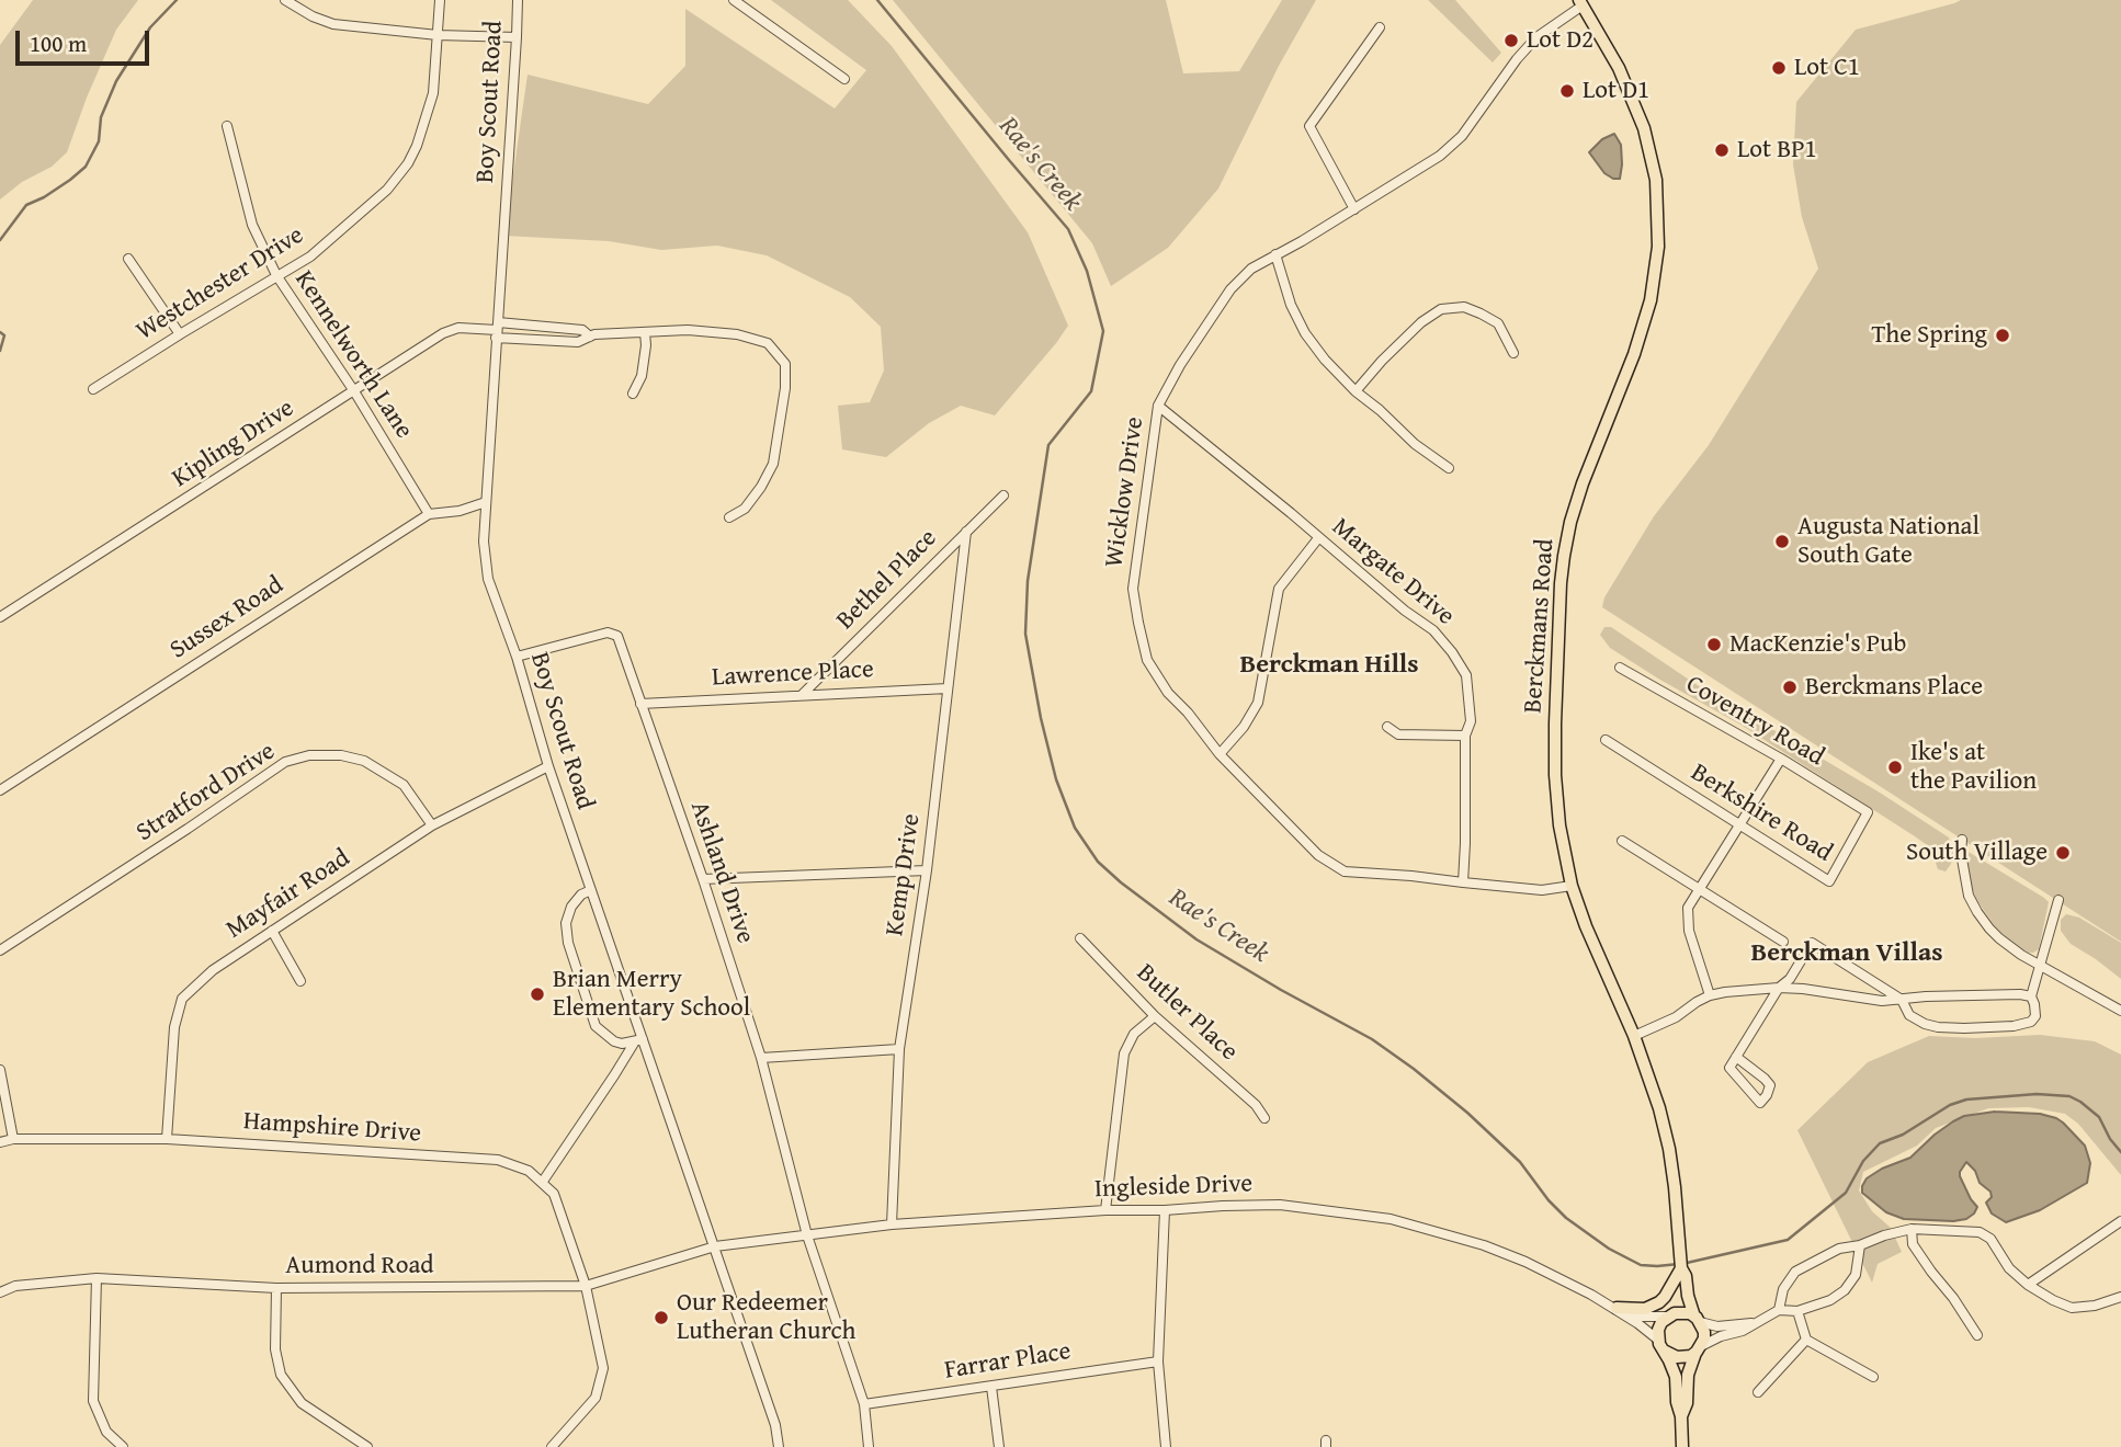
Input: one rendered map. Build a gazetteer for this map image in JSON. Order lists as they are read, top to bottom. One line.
{"streets":{"main road":["Berckmans Road"],"street":["Boy Scout Road","Westchester Drive","Kennelworth Lane","Kipling Drive","Wicklow Drive","Margate Drive","Bethel Place","Sussex Road","Lawrence Place","Coventry Road","Stratford Drive","Berkshire Road","Ashland Drive","Kemp Drive","Mayfair Road","Butler Place","Hampshire Drive","Ingleside Drive","Aumond Road","Farrar Place"]},"crossings":[["Boy Scout Road","Kipling Drive"],["Boy Scout Road","Sussex Road"],["Boy Scout Road","Ashland Drive"],["Boy Scout Road","Mayfair Road"],["Boy Scout Road","Ingleside Drive"],["Boy Scout Road","Aumond Road"],["Westchester Drive","Kennelworth Lane"],["Kennelworth Lane","Kipling Drive"],["Kennelworth Lane","Sussex Road"],["Wicklow Drive","Margate Drive"],["Wicklow Drive","Berckmans Road"],["Bethel Place","Lawrence Place"],["Bethel Place","Kemp Drive"],["Berckmans Road","Ingleside Drive"],["Lawrence Place","Ashland Drive"],["Lawrence Place","Kemp Drive"],["Coventry Road","Berkshire Road"],["Stratford Drive","Mayfair Road"],["Ashland Drive","Ingleside Drive"],["Ashland Drive","Farrar Place"],["Kemp Drive","Ingleside Drive"],["Mayfair Road","Hampshire Drive"],["Hampshire Drive","Aumond Road"],["Ingleside Drive","Aumond Road"]],"districts":["Berckman Hills","Berckman Villas"],"water":["Rae's Creek"],"places":["Lot D2","Lot C1","Lot D1","Lot BP1","The Spring","Augusta National South Gate","MacKenzie's Pub","Berckmans Place","Ike's at the Pavilion","South Village","Brian Merry Elementary School","Our Redeemer Lutheran Church"],"scale_bar":"100 m"}
